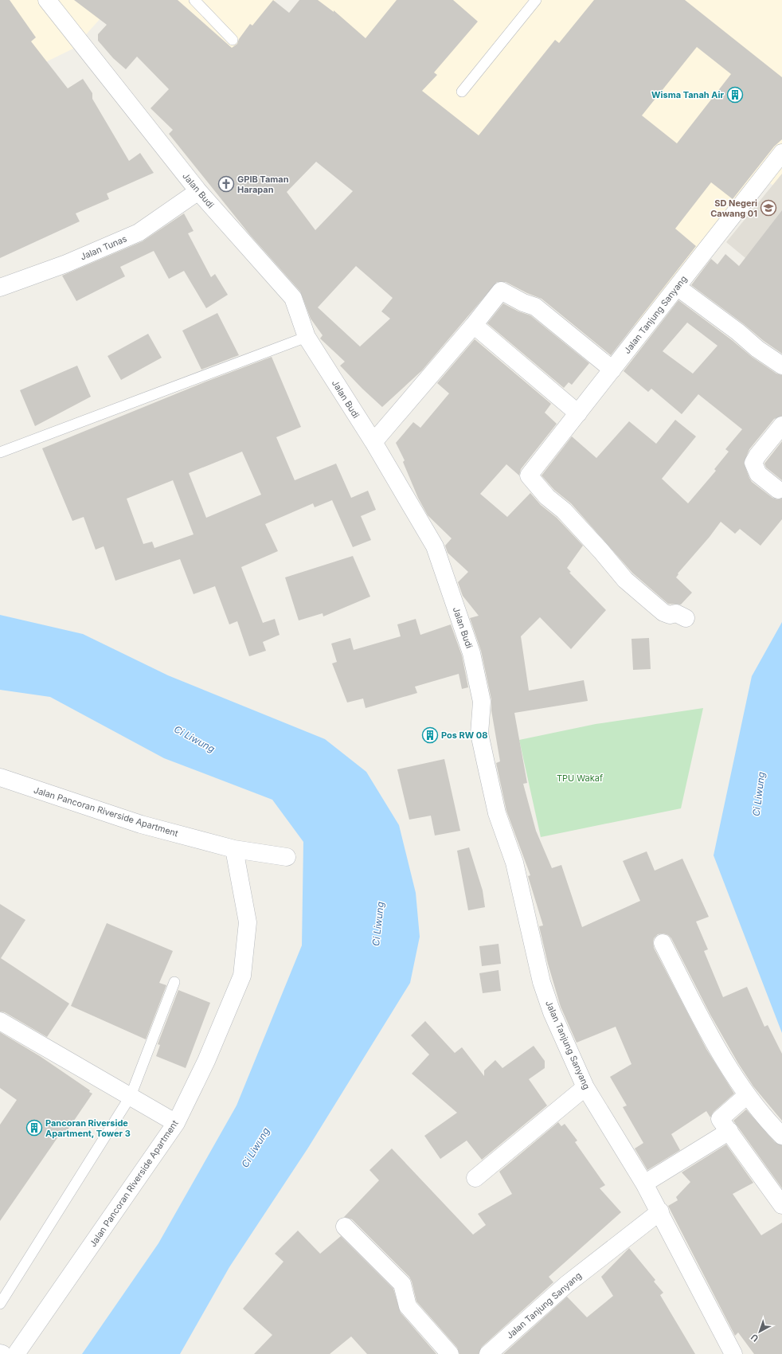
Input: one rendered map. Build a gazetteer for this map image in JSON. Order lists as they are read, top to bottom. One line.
{"streets":{"street":["Jalan Budi","Jalan Tunas","Jalan Tanjung Sanyang","Jalan Pancoran Riverside Apartment"]},"crossings":[["Jalan Budi","Jalan Tunas"],["Jalan Budi","Jalan Tanjung Sanyang"]],"water":["Ci Liwung"],"parks":["TPU Wakaf"],"places":{"building":["Wisma Tanah Air","Pos RW 08","Pancoran Riverside Apartment, Tower 3"],"church":["GPIB Taman Harapan"],"school or university":["SD Negeri Cawang 01"]},"north":"bottom left"}
